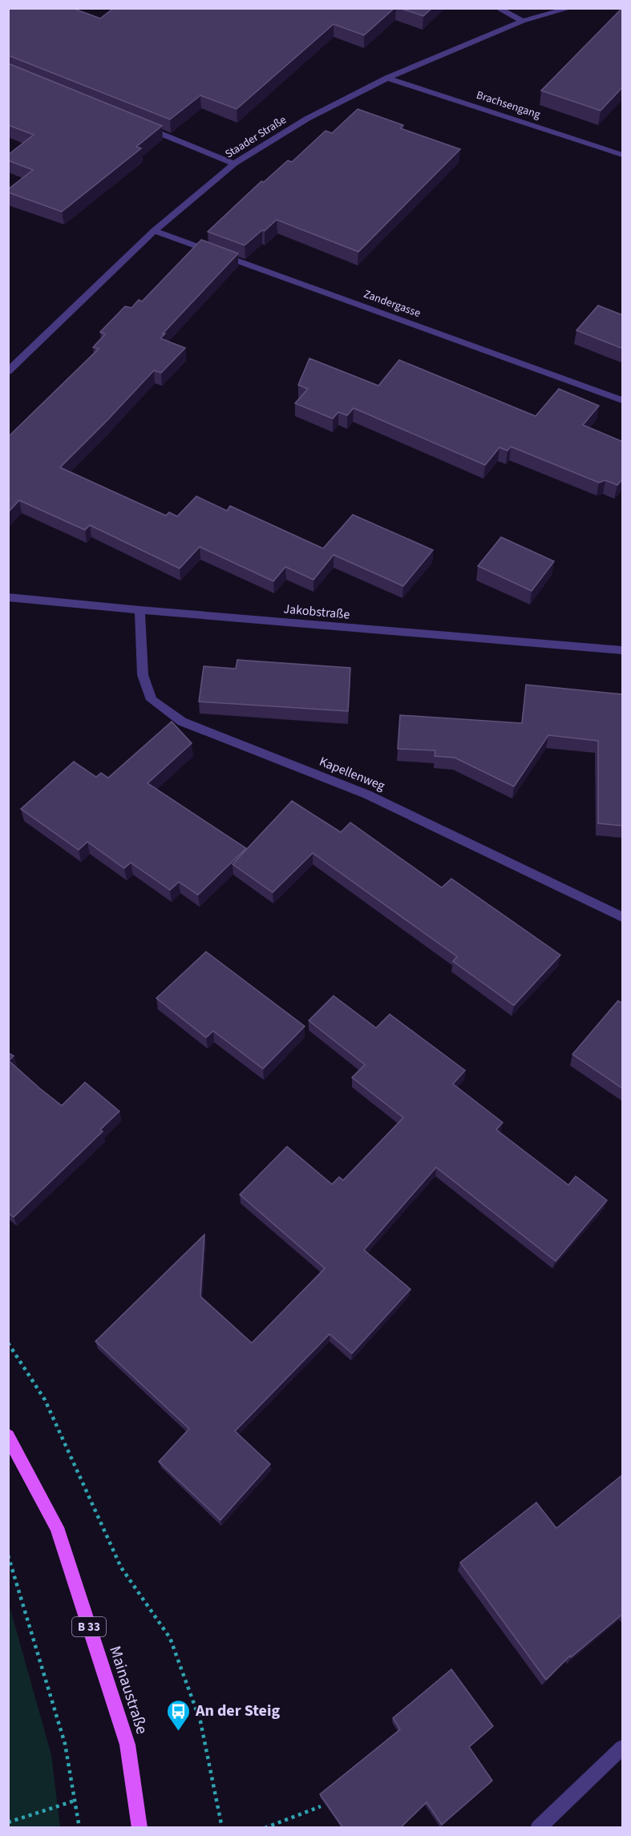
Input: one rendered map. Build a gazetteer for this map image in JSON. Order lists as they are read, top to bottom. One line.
{"streets":{"main road":["B 33","Mainaustraße"],"street":["Brachsengang","Staader Straße","Zandergasse","Jakobstraße","Kapellenweg"]},"crossings":[["Brachsengang","Staader Straße"],["Staader Straße","Zandergasse"],["Jakobstraße","Kapellenweg"]],"places":{"bus stop":["An der Steig"]}}
